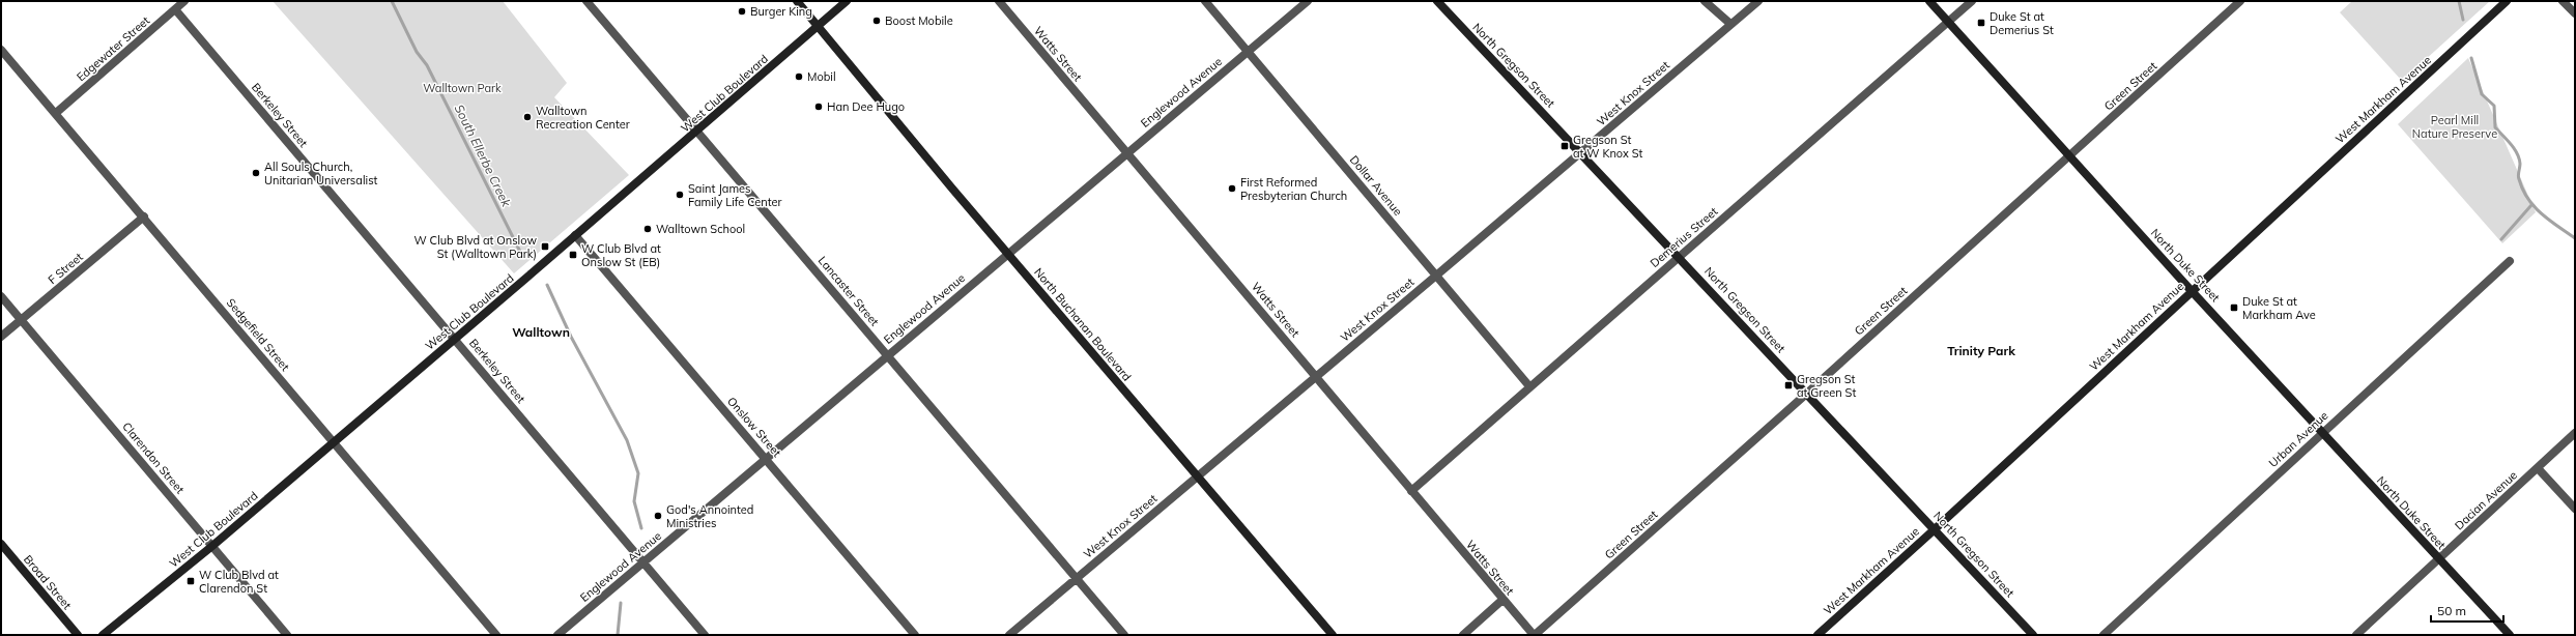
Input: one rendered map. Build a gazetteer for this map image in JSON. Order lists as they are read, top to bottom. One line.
{"streets":{"street":["Edgewater Street","Watts Street","North Gregson Street","Green Street","Englewood Avenue","West Club Boulevard","West Knox Street","West Markham Avenue","Berkeley Street","Dollar Avenue","Demerius Street","North Duke Street","F Street","Lancaster Street","North Buchanan Boulevard","Sedgefield Street","Onslow Street","Urban Avenue","Clarendon Street","Dacian Avenue","Broad Street"]},"crossings":[["Edgewater Street","Berkeley Street"],["Edgewater Street","Sedgefield Street"],["Watts Street","Green Street"],["Watts Street","Englewood Avenue"],["Watts Street","West Knox Street"],["Watts Street","Demerius Street"],["North Gregson Street","Green Street"],["North Gregson Street","West Knox Street"],["North Gregson Street","West Markham Avenue"],["North Gregson Street","Demerius Street"],["Green Street","North Duke Street"],["Englewood Avenue","Berkeley Street"],["Englewood Avenue","Dollar Avenue"],["Englewood Avenue","Lancaster Street"],["Englewood Avenue","North Buchanan Boulevard"],["Englewood Avenue","Onslow Street"],["West Club Boulevard","Berkeley Street"],["West Club Boulevard","Lancaster Street"],["West Club Boulevard","North Buchanan Boulevard"],["West Club Boulevard","Sedgefield Street"],["West Club Boulevard","Onslow Street"],["West Club Boulevard","Clarendon Street"],["West Knox Street","Dollar Avenue"],["West Knox Street","Lancaster Street"],["West Knox Street","North Buchanan Boulevard"],["West Markham Avenue","North Duke Street"],["Dollar Avenue","Demerius Street"],["Demerius Street","North Duke Street"],["North Duke Street","Urban Avenue"],["North Duke Street","Dacian Avenue"],["F Street","Sedgefield Street"],["F Street","Clarendon Street"]],"districts":["Walltown","Trinity Park"],"water":["South Ellerbe Creek"],"parks":["Walltown Park","Pearl Mill Nature Preserve"],"places":{"other":["Burger King","Boost Mobile","Mobil","Han Dee Hugo","Walltown Recreation Center","All Souls Church, Unitarian Universalist","First Reformed Presbyterian Church","Saint James Family Life Center","Walltown School","God's Annointed Ministries"],"transit":["Duke St at Demerius St","Gregson St at W Knox St","W Club Blvd at Onslow St (Walltown Park)","W Club Blvd at Onslow St (EB)","Duke St at Markham Ave","Gregson St at Green St","W Club Blvd at Clarendon St"]},"scale_bar":"50 m"}
